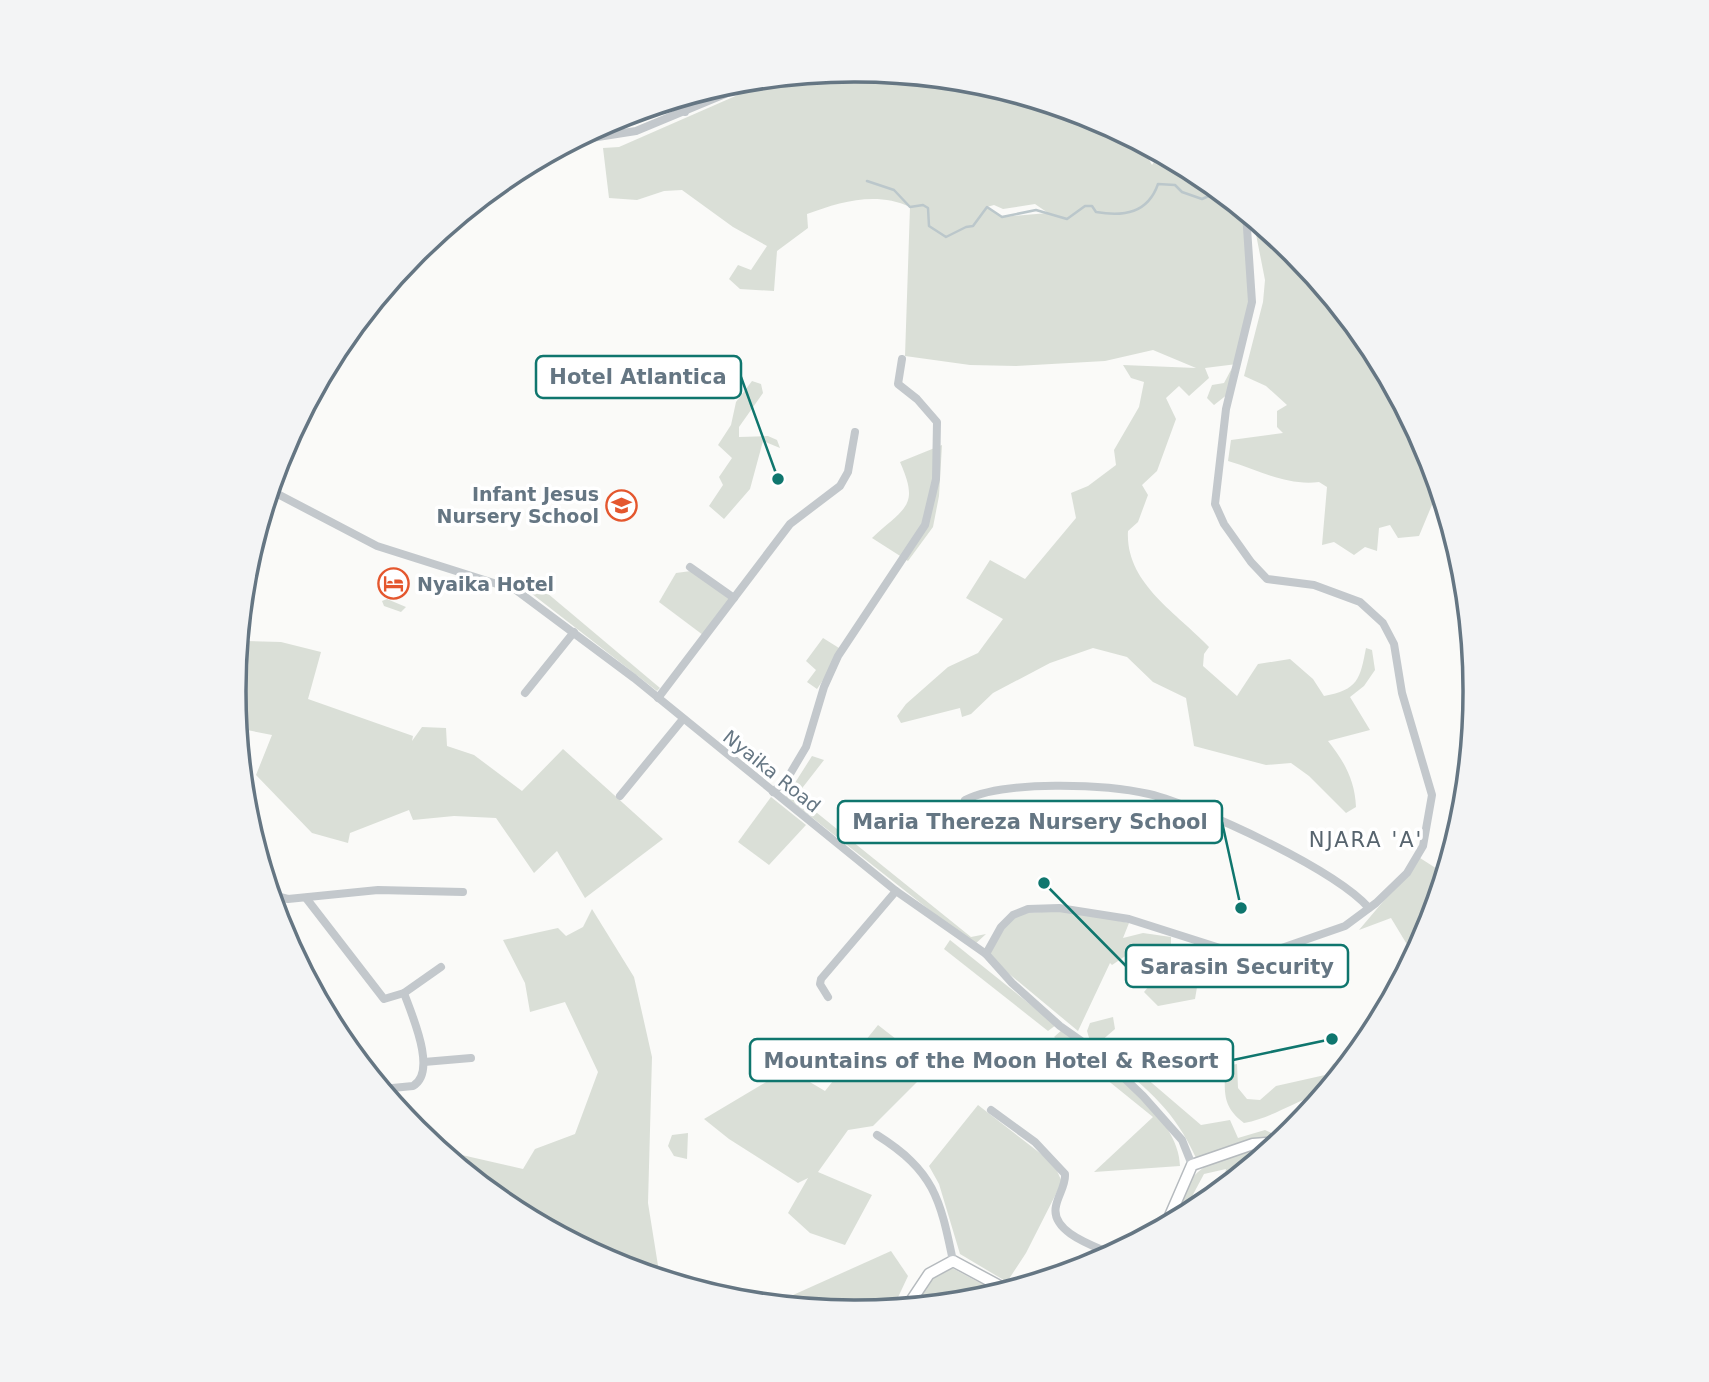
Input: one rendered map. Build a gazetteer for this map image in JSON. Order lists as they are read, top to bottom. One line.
{"streets":{"street":["Nyaika Road"]},"districts":["NJARA 'A'"],"places":{"other":["Hotel Atlantica","Sarasin Security","Maria Thereza Nursery School","Mountains of the Moon Hotel & Resort"],"school or university":["Infant Jesus Nursery School"],"hotel":["Nyaika Hotel"]}}
